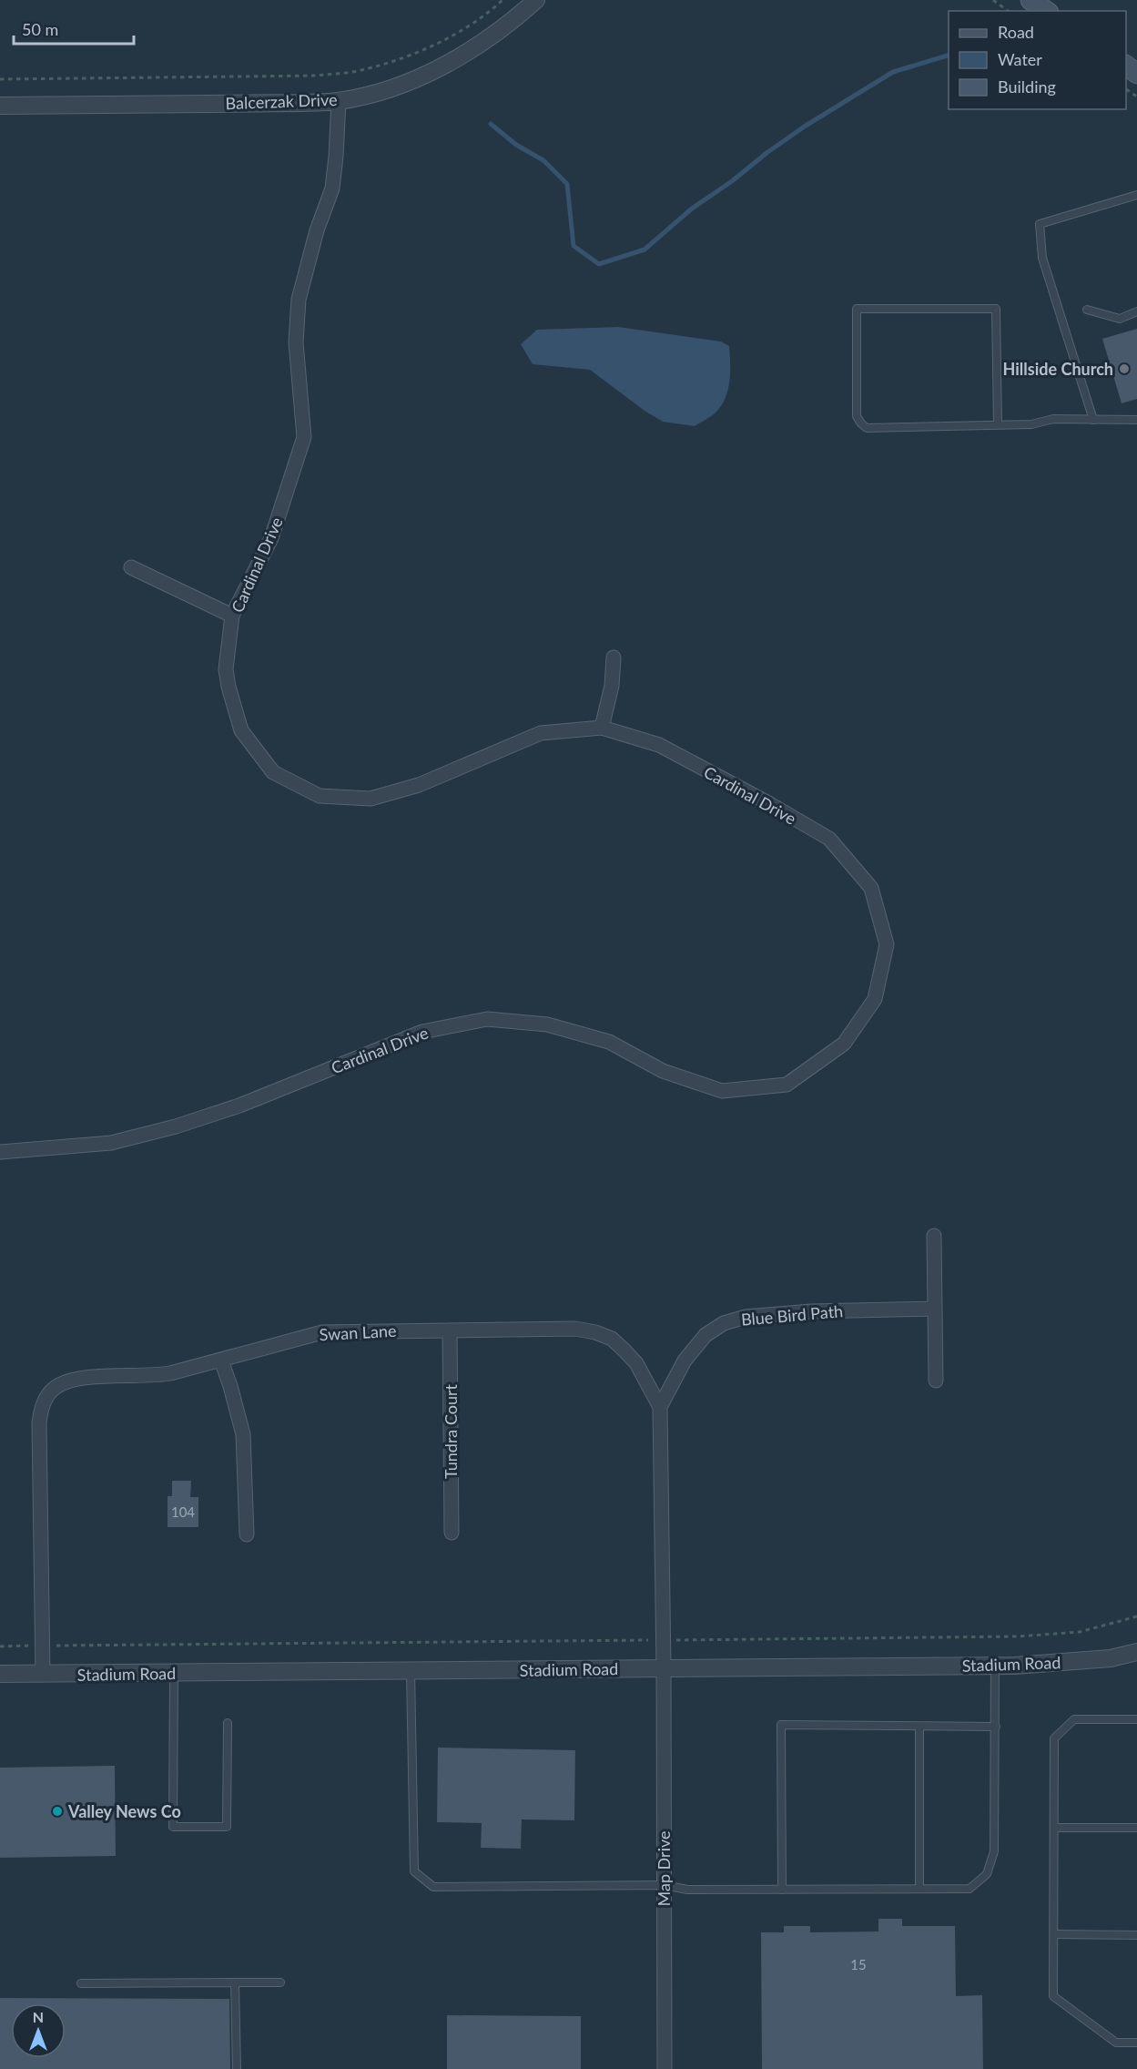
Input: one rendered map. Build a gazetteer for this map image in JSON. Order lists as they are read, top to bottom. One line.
{"streets":{"street":["Balcerzak Drive","Cardinal Drive","Blue Bird Path","Swan Lane","Tundra Court","Stadium Road","Map Drive"]},"crossings":[["Balcerzak Drive","Cardinal Drive"],["Blue Bird Path","Swan Lane"],["Swan Lane","Tundra Court"],["Swan Lane","Stadium Road"],["Swan Lane","Map Drive"],["Stadium Road","Map Drive"]],"places":["Hillside Church","Valley News Co"],"house_numbers":["104","15"],"legend":["Road","Water","Building"],"scale_bar":"50 m","north":"top"}
